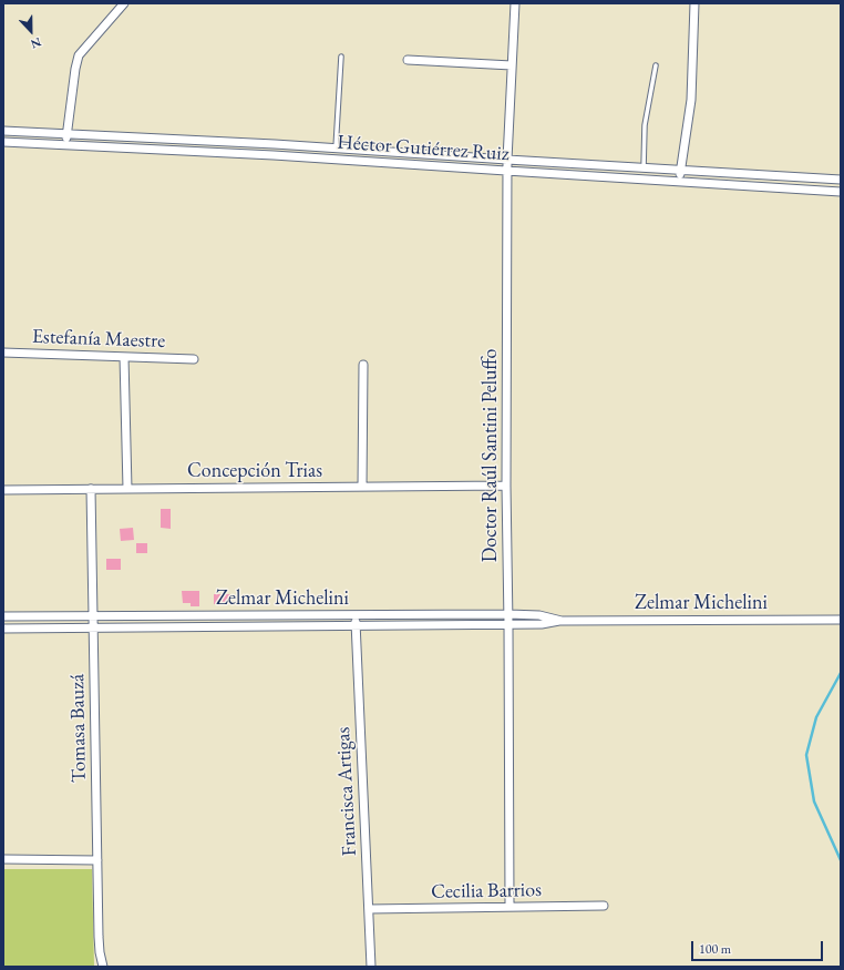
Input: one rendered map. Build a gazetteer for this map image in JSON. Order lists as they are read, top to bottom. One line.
{"streets":{"street":["Héctor Gutiérrez Ruiz","Estefanía Maestre","Doctor Raúl Santini Peluffo","Concepción Trias","Zelmar Michelini","Tomasa Bauzá","Francisca Artigas","Cecilia Barrios"]},"crossings":[["Héctor Gutiérrez Ruiz","Doctor Raúl Santini Peluffo"],["Doctor Raúl Santini Peluffo","Concepción Trias"],["Doctor Raúl Santini Peluffo","Zelmar Michelini"],["Doctor Raúl Santini Peluffo","Cecilia Barrios"],["Concepción Trias","Tomasa Bauzá"],["Zelmar Michelini","Tomasa Bauzá"],["Zelmar Michelini","Francisca Artigas"],["Francisca Artigas","Cecilia Barrios"]],"scale_bar":"100 m","north":"bottom"}
